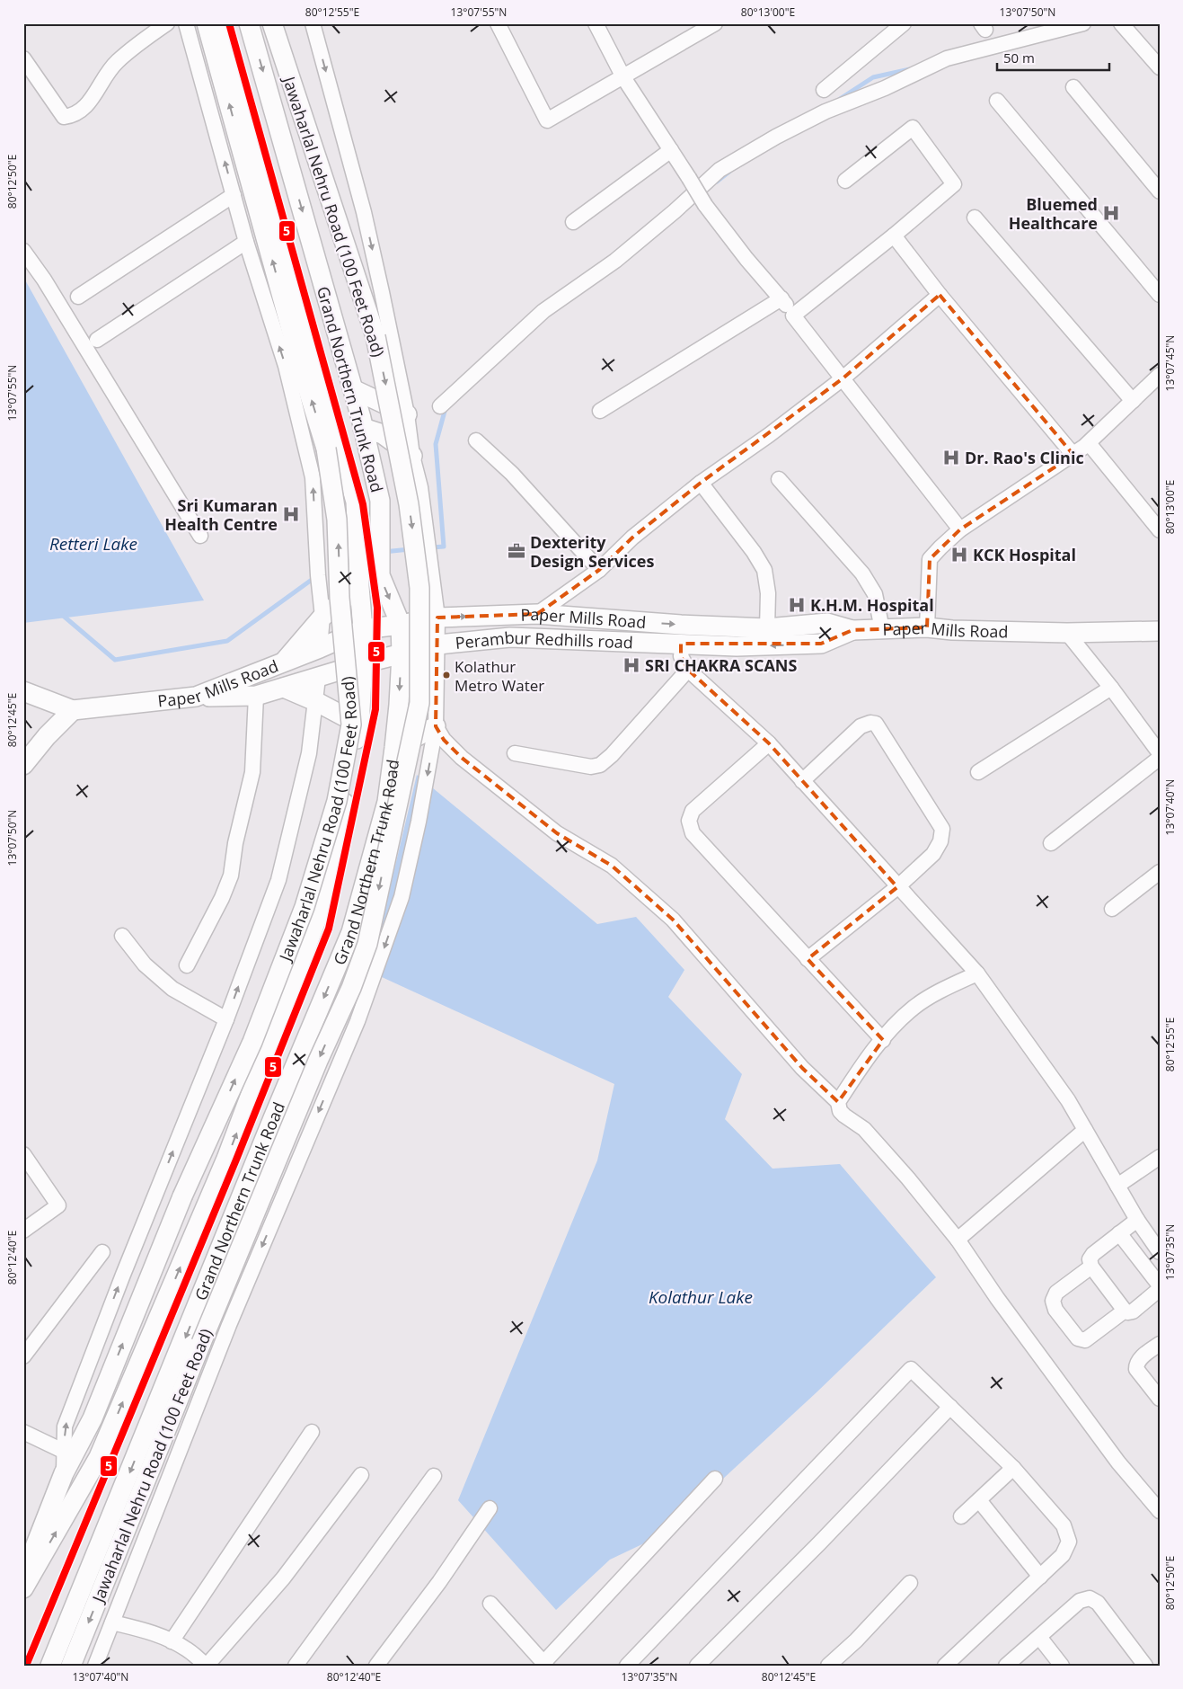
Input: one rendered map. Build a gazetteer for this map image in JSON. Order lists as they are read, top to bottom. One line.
{"streets":{"main road":["Jawaharlal Nehru Road (100 Feet Road)","Grand Northern Trunk Road","Paper Mills Road","Perambur Redhills road"]},"crossings":[["Grand Northern Trunk Road","Paper Mills Road"],["Grand Northern Trunk Road","Perambur Redhills road"],["Paper Mills Road","Perambur Redhills road"]],"water":["Retteri Lake","Kolathur Lake"],"places":{"hospital":["Bluemed Healthcare","Dr. Rao's Clinic","Sri Kumaran Health Centre","KCK Hospital","K.H.M. Hospital","SRI CHAKRA SCANS"],"office":["Dexterity Design Services"],"other":["Kolathur Metro Water"]},"lines":["transit line 5"],"scale_bar":"50 m","coordinates":["80°12'55\"E","13°07'55\"N","80°13'00\"E","13°07'50\"N","80°12'50\"E","13°07'45\"N","80°12'45\"E","13°07'40\"N","13°07'35\"N","80°12'40\"E"]}
